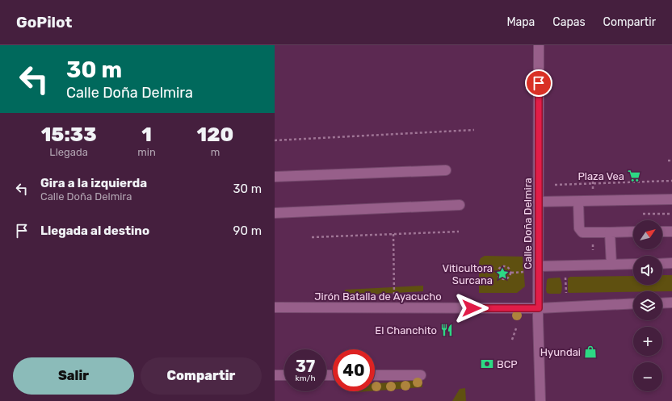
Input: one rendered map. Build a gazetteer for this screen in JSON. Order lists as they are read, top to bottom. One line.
{"streets":{"street":["Calle Doña Delmira","Jirón Batalla de Ayacucho"]},"crossings":[["Calle Doña Delmira","Jirón Batalla de Ayacucho"]],"places":{"supermarket":["Plaza Vea"],"place":["Viticultora Surcana"],"restaurant":["El Chanchito"],"shop":["Hyundai"],"bank":["BCP"]},"north":"top right","page":{"header":"GoPilot","nav":["Mapa","Capas","Compartir"],"turn":["30 m","Calle Doña Delmira"],"eta":["15:33","Llegada","1","min","120","m"],"list":[{"name":"Gira a la izquierda","note":"Calle Doña Delmira","value":"30 m"},{"name":"Llegada al destino","value":"90 m"}],"map_buttons":["+","−"],"speed":"37 km/h","limit":"40","buttons":["Salir","Compartir"]}}
